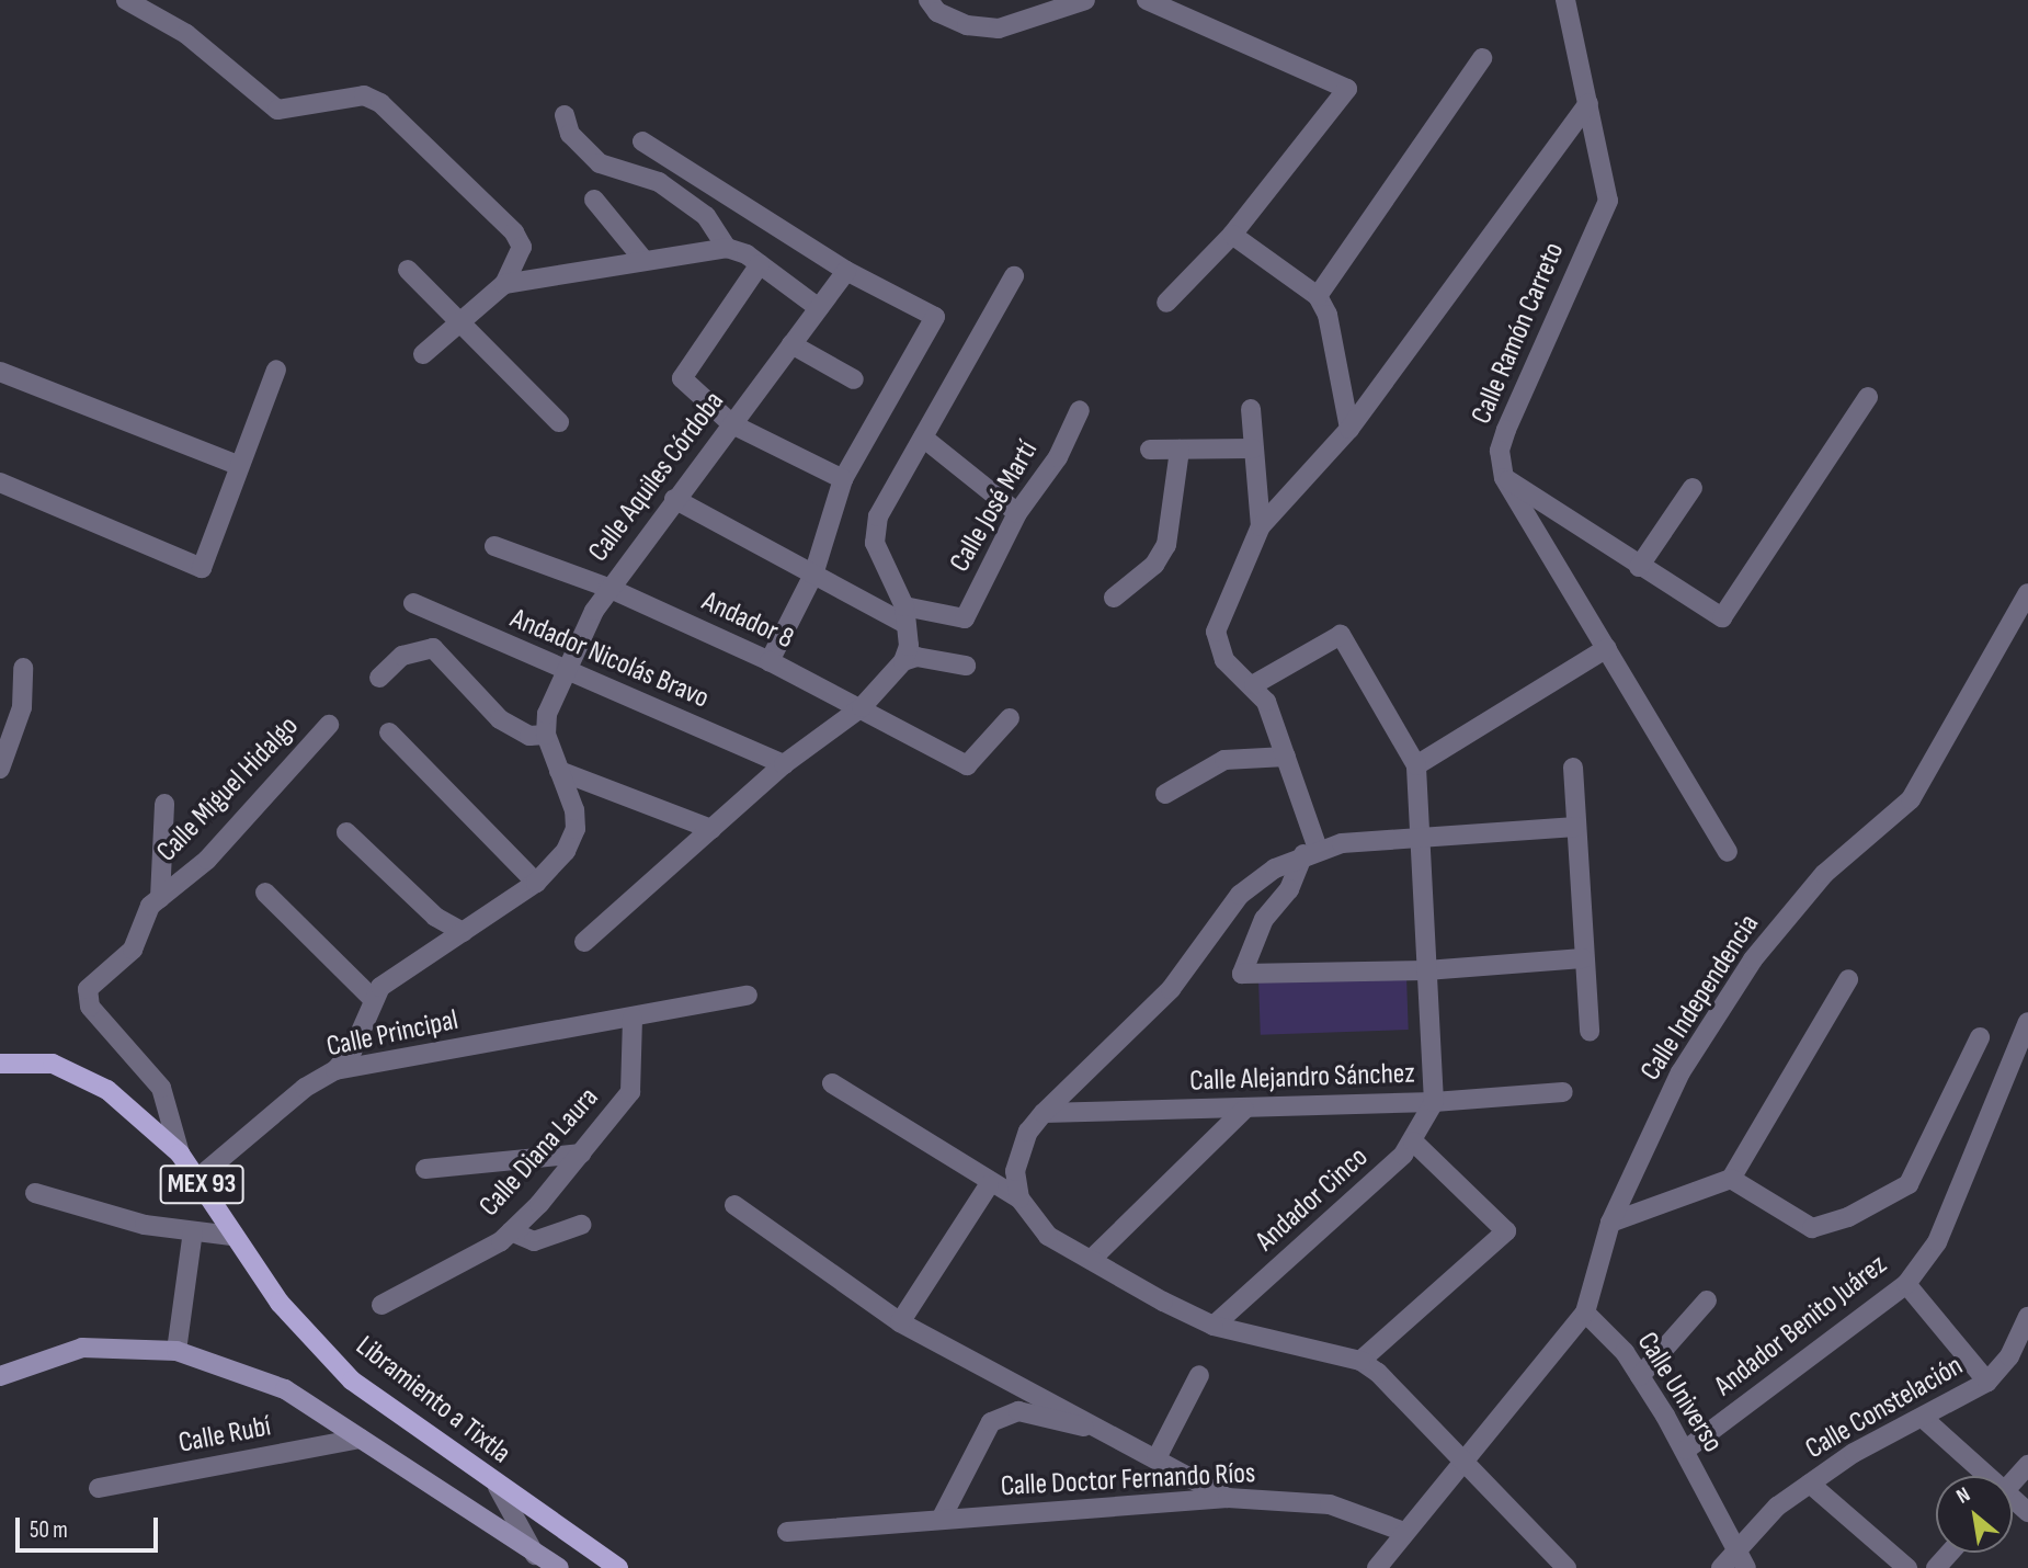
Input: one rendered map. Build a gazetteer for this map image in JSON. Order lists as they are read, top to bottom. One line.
{"streets":{"main road":["MEX 93","Libramiento a Tixtla"],"street":["Calle Ramón Carreto","Calle Aquiles Córdoba","Calle José Martí","Andador 8","Andador Nicolás Bravo","Calle Miguel Hidalgo","Calle Independencia","Calle Principal","Calle Alejandro Sánchez","Calle Diana Laura","Andador Cinco","Andador Benito Juárez","Calle Universo","Calle Constelación","Calle Rubí","Calle Doctor Fernando Ríos"]},"crossings":[["Calle Aquiles Córdoba","Andador 8"],["Calle Aquiles Córdoba","Andador Nicolás Bravo"],["Calle Miguel Hidalgo","Libramiento a Tixtla"],["Calle Independencia","Calle Universo"],["Calle Independencia","Calle Doctor Fernando Ríos"],["Calle Principal","Calle Diana Laura"],["Calle Principal","Libramiento a Tixtla"],["Calle Alejandro Sánchez","Andador Cinco"],["Andador Benito Juárez","Calle Universo"],["Calle Universo","Calle Constelación"]],"scale_bar":"50 m","north":"top left"}
